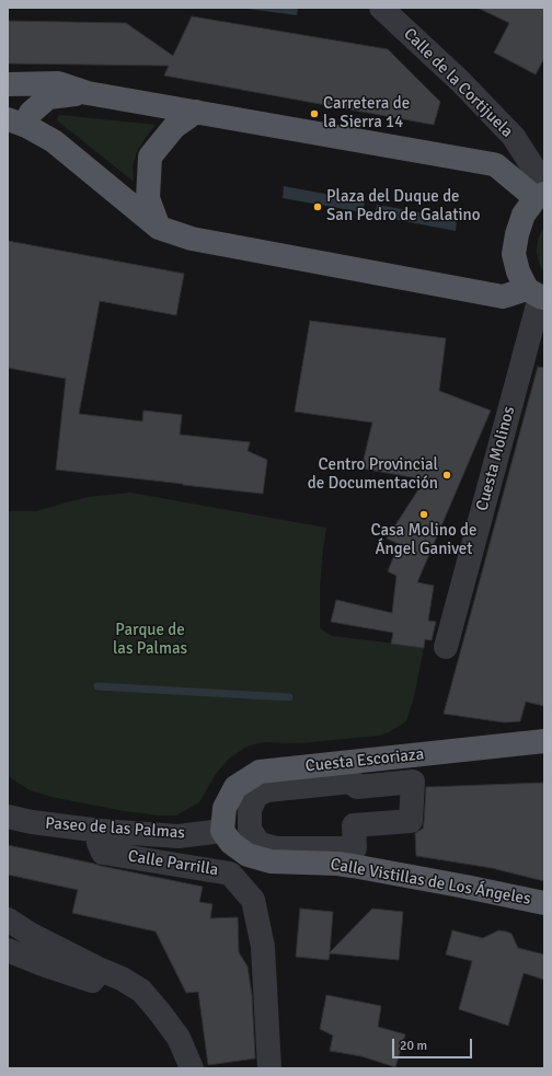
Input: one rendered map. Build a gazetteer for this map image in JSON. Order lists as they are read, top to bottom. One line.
{"streets":{"main road":["Cuesta Escoriaza","Calle Vistillas de Los Ángeles"],"street":["Calle de la Cortijuela","Cuesta Molinos","Paseo de las Palmas","Calle Parrilla"]},"crossings":[["Cuesta Escoriaza","Paseo de las Palmas"],["Cuesta Escoriaza","Calle Vistillas de Los Ángeles"],["Paseo de las Palmas","Calle Parrilla"],["Paseo de las Palmas","Calle Vistillas de Los Ángeles"]],"parks":["Parque de las Palmas"],"places":["Carretera de la Sierra 14","Plaza del Duque de San Pedro de Galatino","Centro Provincial de Documentación","Casa Molino de Ángel Ganivet"],"scale_bar":"20 m"}
